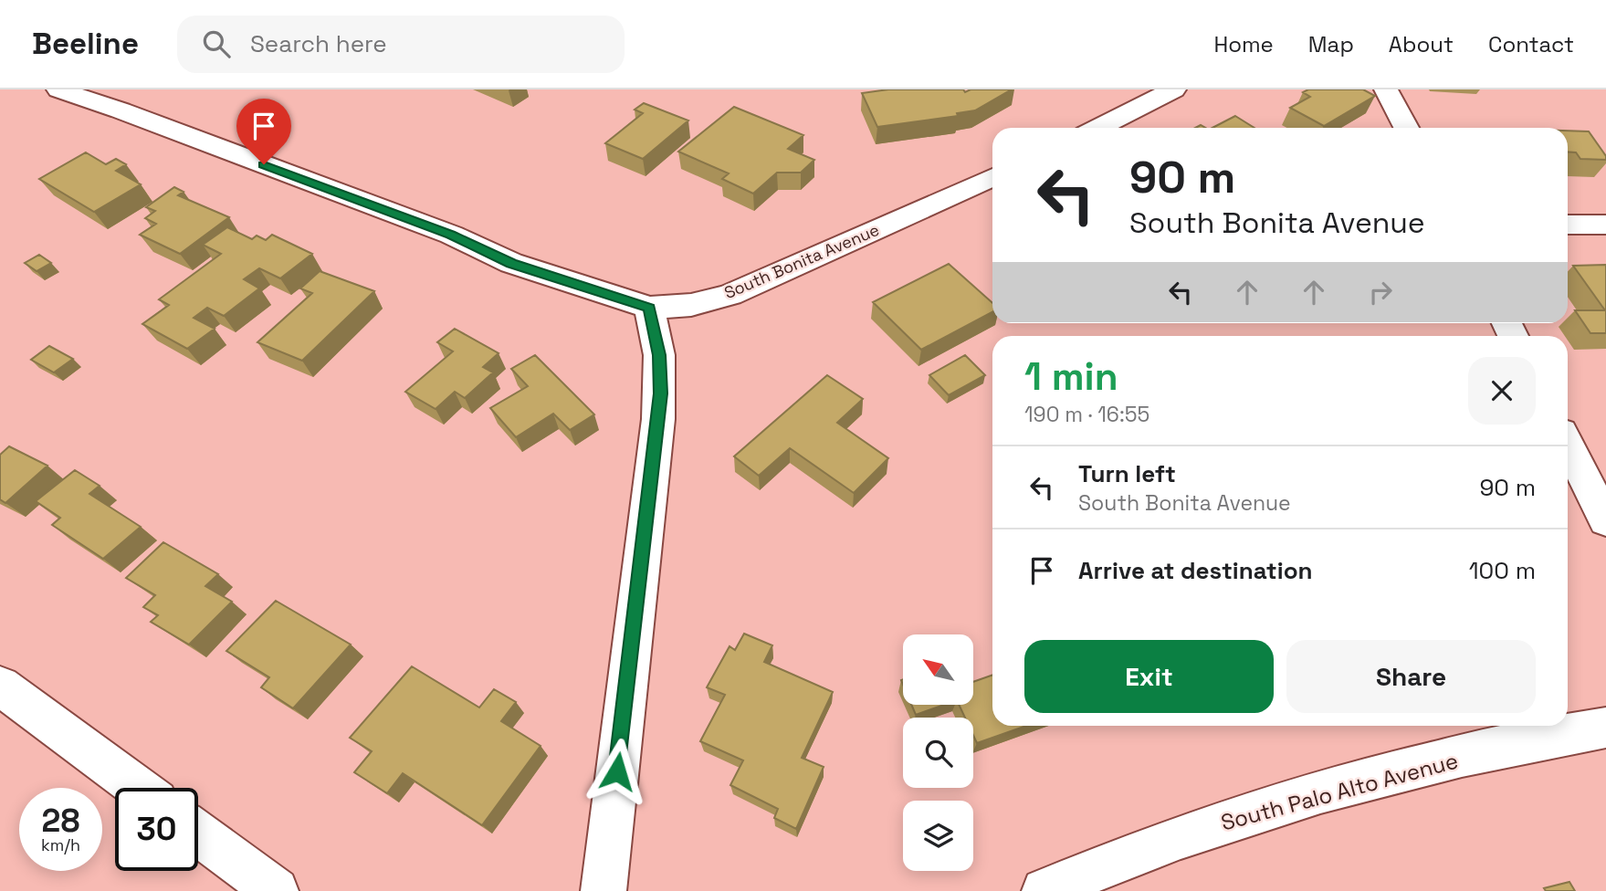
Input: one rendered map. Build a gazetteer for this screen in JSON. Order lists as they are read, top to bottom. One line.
{"streets":{"street":["South Bonita Avenue","South Palo Alto Avenue"]},"north":"top left","page":{"header":"Beeline","search":"Search here","nav":["Home","Map","About","Contact"],"turn":["90 m","South Bonita Avenue"],"heading":["1 min","190 m · 16:55"],"list":[{"name":"Turn left","note":"South Bonita Avenue","value":"90 m"},{"name":"Arrive at destination","value":"100 m"}],"buttons":["Exit","Share"],"speed":"28 km/h","limit":"30"}}
